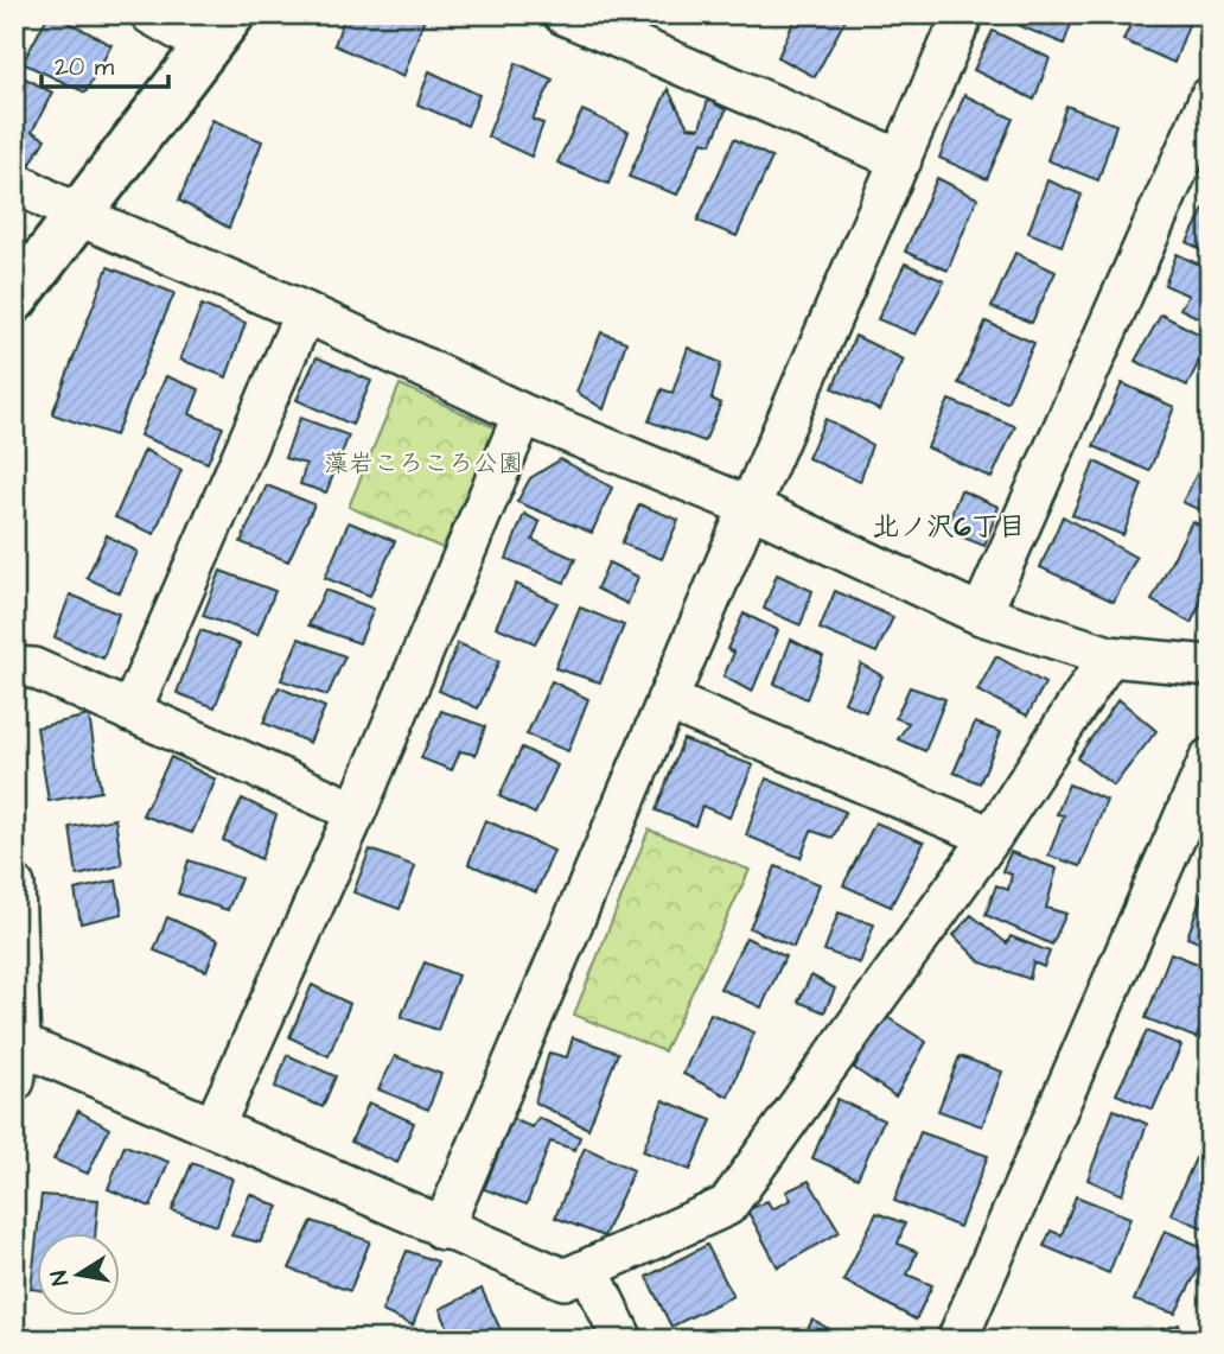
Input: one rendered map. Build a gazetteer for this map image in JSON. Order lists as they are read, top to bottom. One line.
{"districts":["北ノ沢6丁目"],"parks":["藻岩ころころ公園"],"scale_bar":"20 m","north":"left"}
